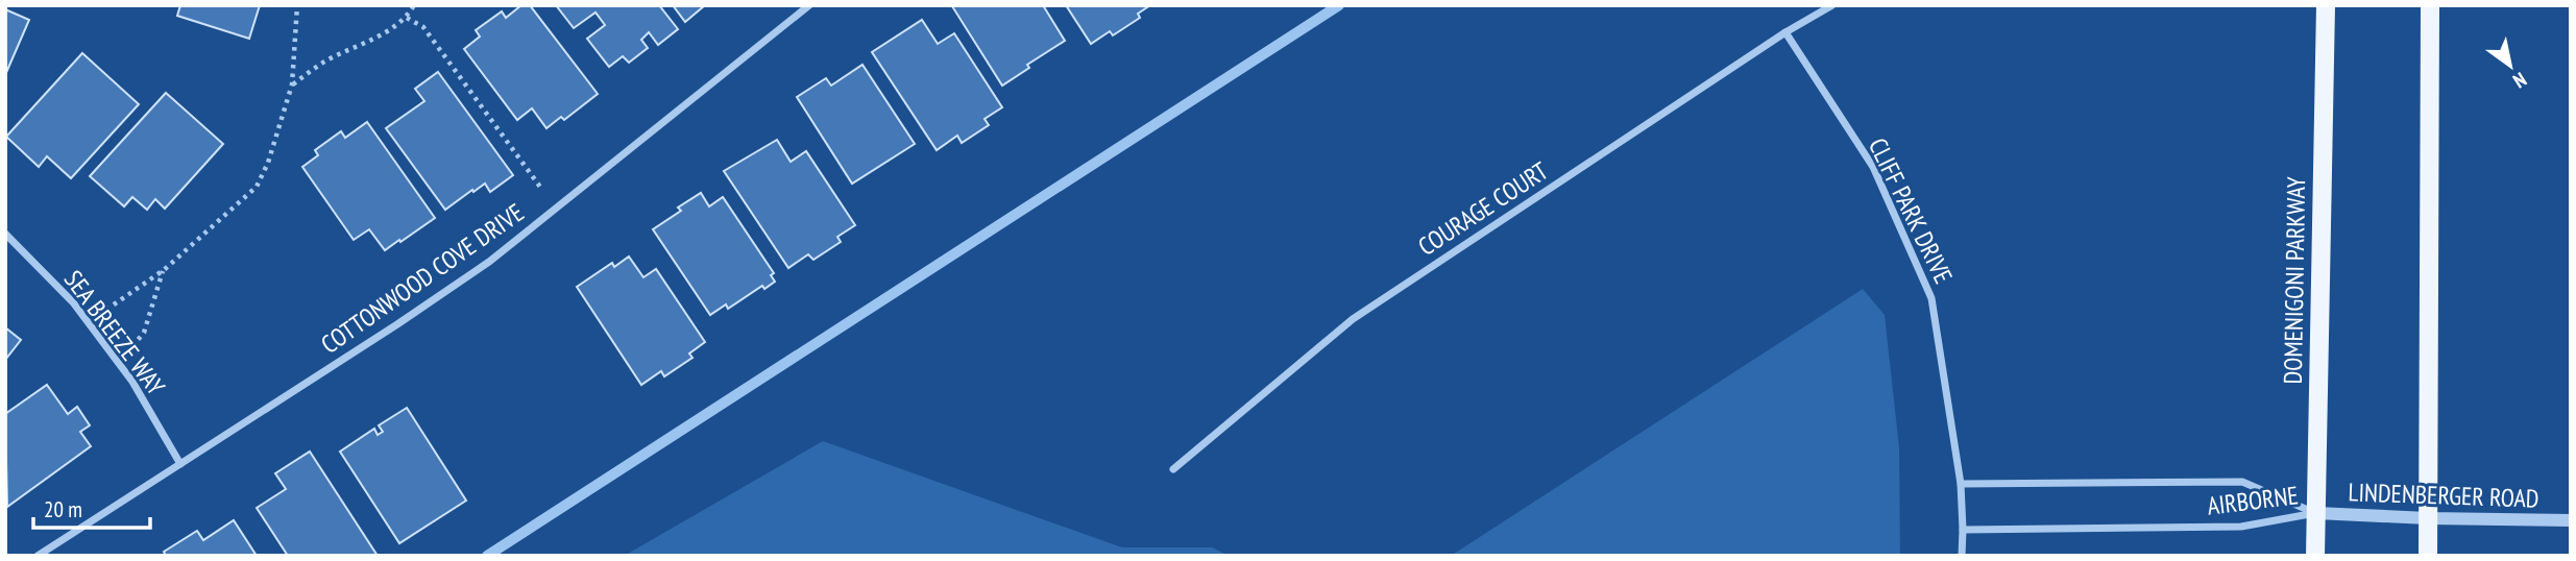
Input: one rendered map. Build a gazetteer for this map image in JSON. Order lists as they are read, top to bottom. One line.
{"streets":{"main road":["DOMENIGONI PARKWAY"],"street":["COURAGE COURT","CLIFF PARK DRIVE","COTTONWOOD COVE DRIVE","SEA BREEZE WAY","LINDENBERGER ROAD","AIRBORNE"]},"crossings":[["COURAGE COURT","CLIFF PARK DRIVE"],["CLIFF PARK DRIVE","AIRBORNE"],["COTTONWOOD COVE DRIVE","SEA BREEZE WAY"],["DOMENIGONI PARKWAY","LINDENBERGER ROAD"],["DOMENIGONI PARKWAY","AIRBORNE"],["LINDENBERGER ROAD","AIRBORNE"]],"scale_bar":"20 m","north":"bottom right"}
